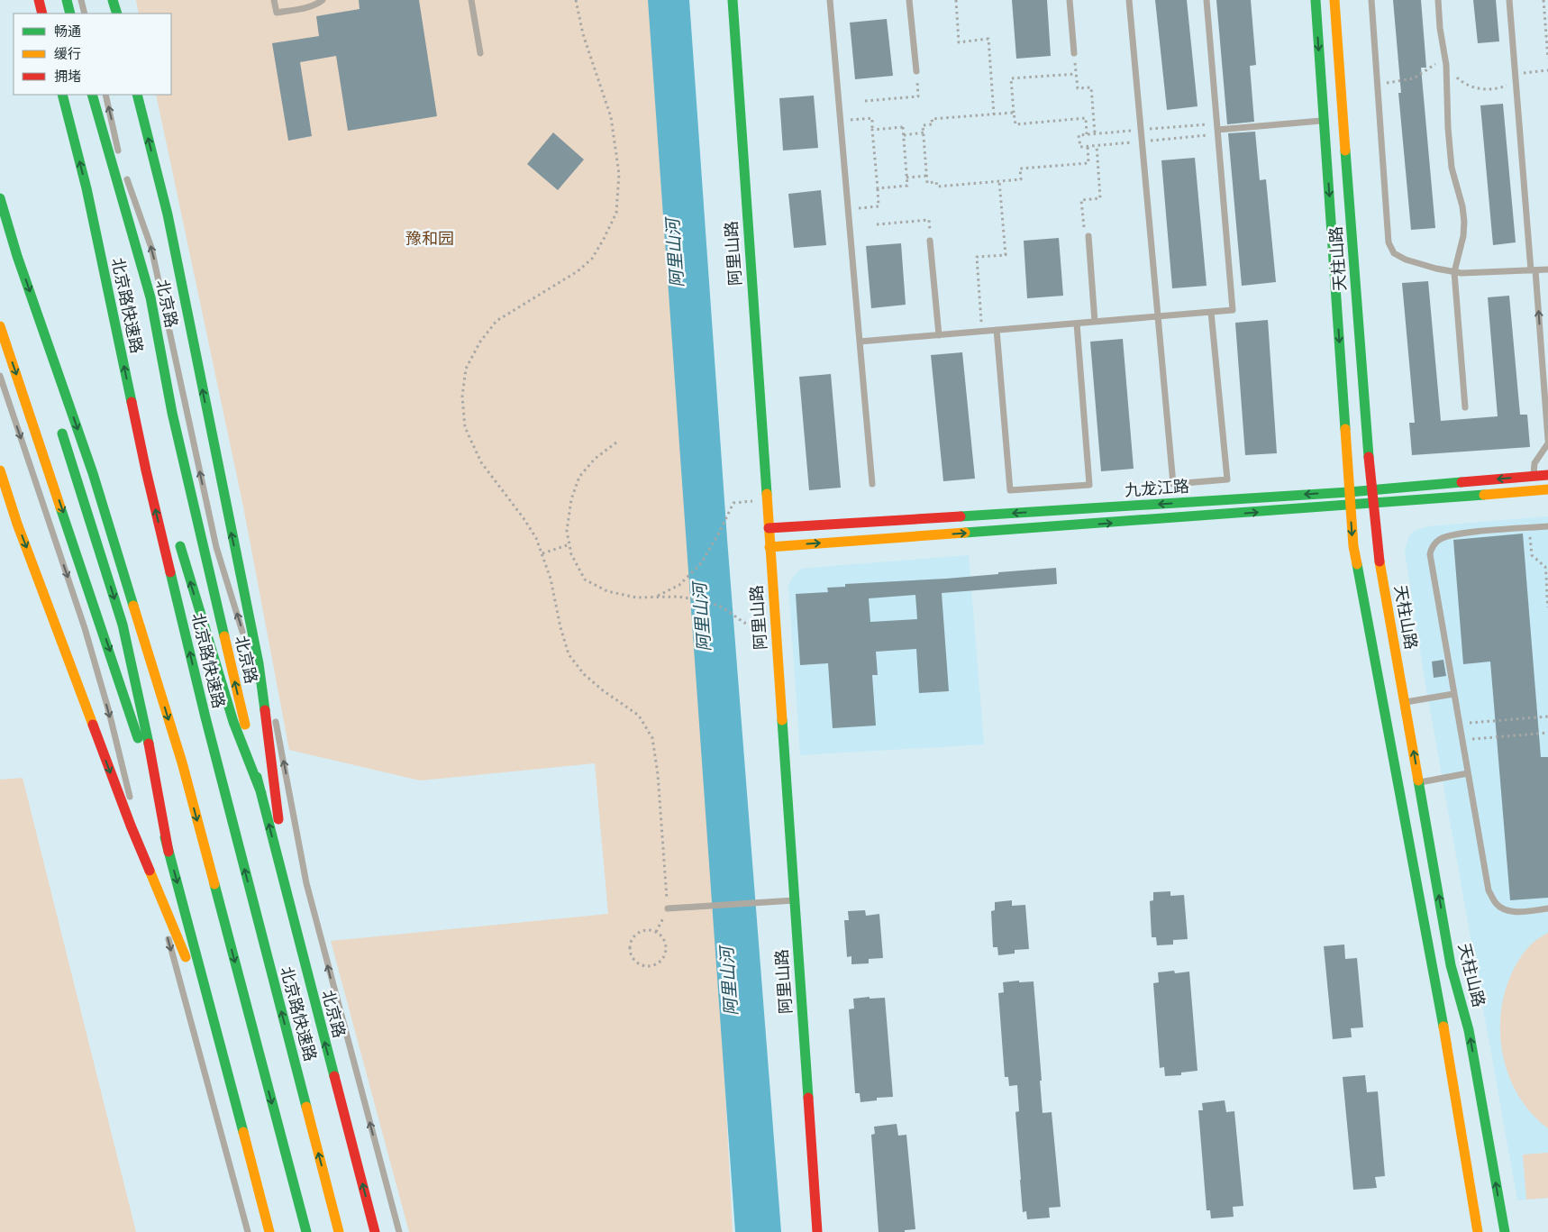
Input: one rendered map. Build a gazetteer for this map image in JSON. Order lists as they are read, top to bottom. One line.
{"streets":{"main road":["阿里山路","天柱山路","北京路","北京路快速路","九龙江路"]},"crossings":[["阿里山路","九龙江路"],["天柱山路","九龙江路"]],"water":["阿里山河"],"parks":["豫和园"],"legend":["畅通","缓行","拥堵"]}
